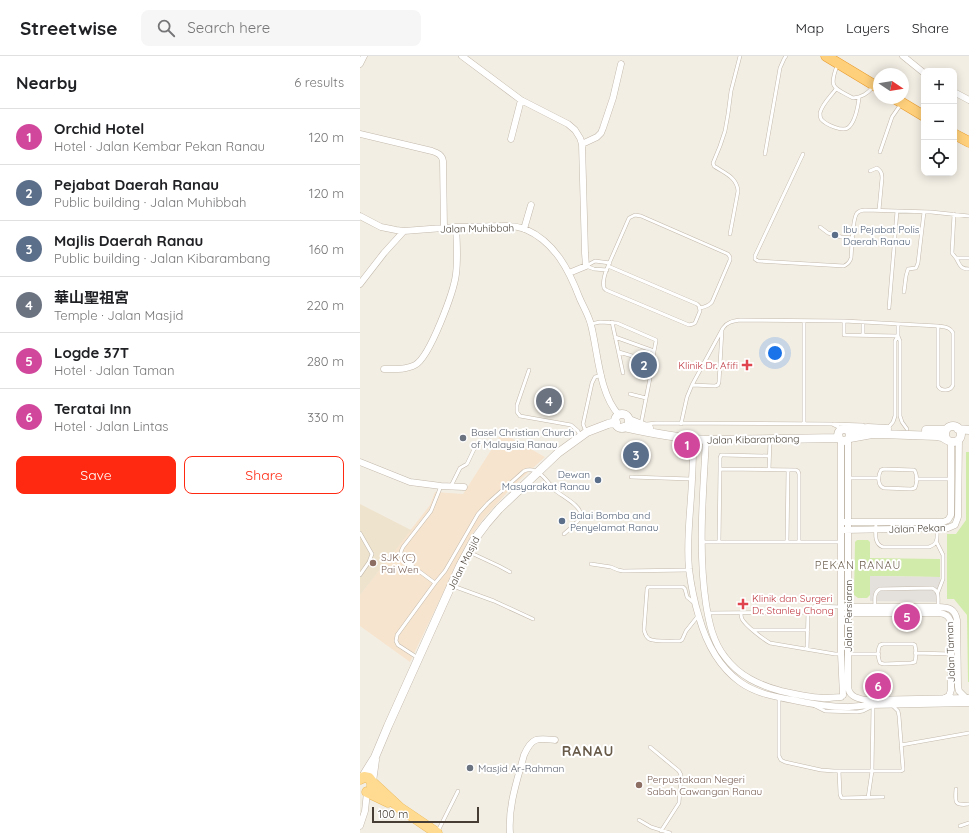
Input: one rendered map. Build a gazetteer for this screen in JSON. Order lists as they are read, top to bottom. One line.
{"streets":{"street":["Jalan Muhibbah","Jalan Kibarambang","Jalan Pekan","Jalan Masjid","Jalan Persiaran","Jalan Taman"]},"crossings":[["Jalan Muhibbah","Jalan Masjid"],["Jalan Kibarambang","Jalan Pekan"],["Jalan Kibarambang","Jalan Persiaran"],["Jalan Pekan","Jalan Persiaran"],["Jalan Persiaran","Jalan Taman"]],"districts":["PEKAN RANAU","RANAU"],"places":{"other":["Ibu Pejabat Polis Daerah Ranau","Basel Christian Church of Malaysia Ranau","Dewan Masyarakat Ranau","Balai Bomba and Penyelamat Ranau","SJK (C) Pai Wen","Masjid Ar-Rahman","Perpustakaan Negeri Sabah Cawangan Ranau"],"health":["Klinik Dr. Afifi","Klinik dan Surgeri Dr. Stanley Chong"]},"scale_bar":"100 m","north":"right","page":{"header":"Streetwise","search":"Search here","nav":["Map","Layers","Share"],"heading":["Nearby","6 results"],"map_buttons":["+","−"],"list":[{"mark":"1","name":"Orchid Hotel","note":"Hotel · Jalan Kembar Pekan Ranau","value":"120 m"},{"mark":"2","name":"Pejabat Daerah Ranau","note":"Public building · Jalan Muhibbah","value":"120 m"},{"mark":"3","name":"Majlis Daerah Ranau","note":"Public building · Jalan Kibarambang","value":"160 m"},{"mark":"4","name":"華山聖祖宮","note":"Temple · Jalan Masjid","value":"220 m"},{"mark":"5","name":"Logde 37T","note":"Hotel · Jalan Taman","value":"280 m"},{"mark":"6","name":"Teratai Inn","note":"Hotel · Jalan Lintas","value":"330 m"}],"pins":["2","4","1","3","5","6"],"buttons":["Save","Share"],"scale":"100 m"}}
